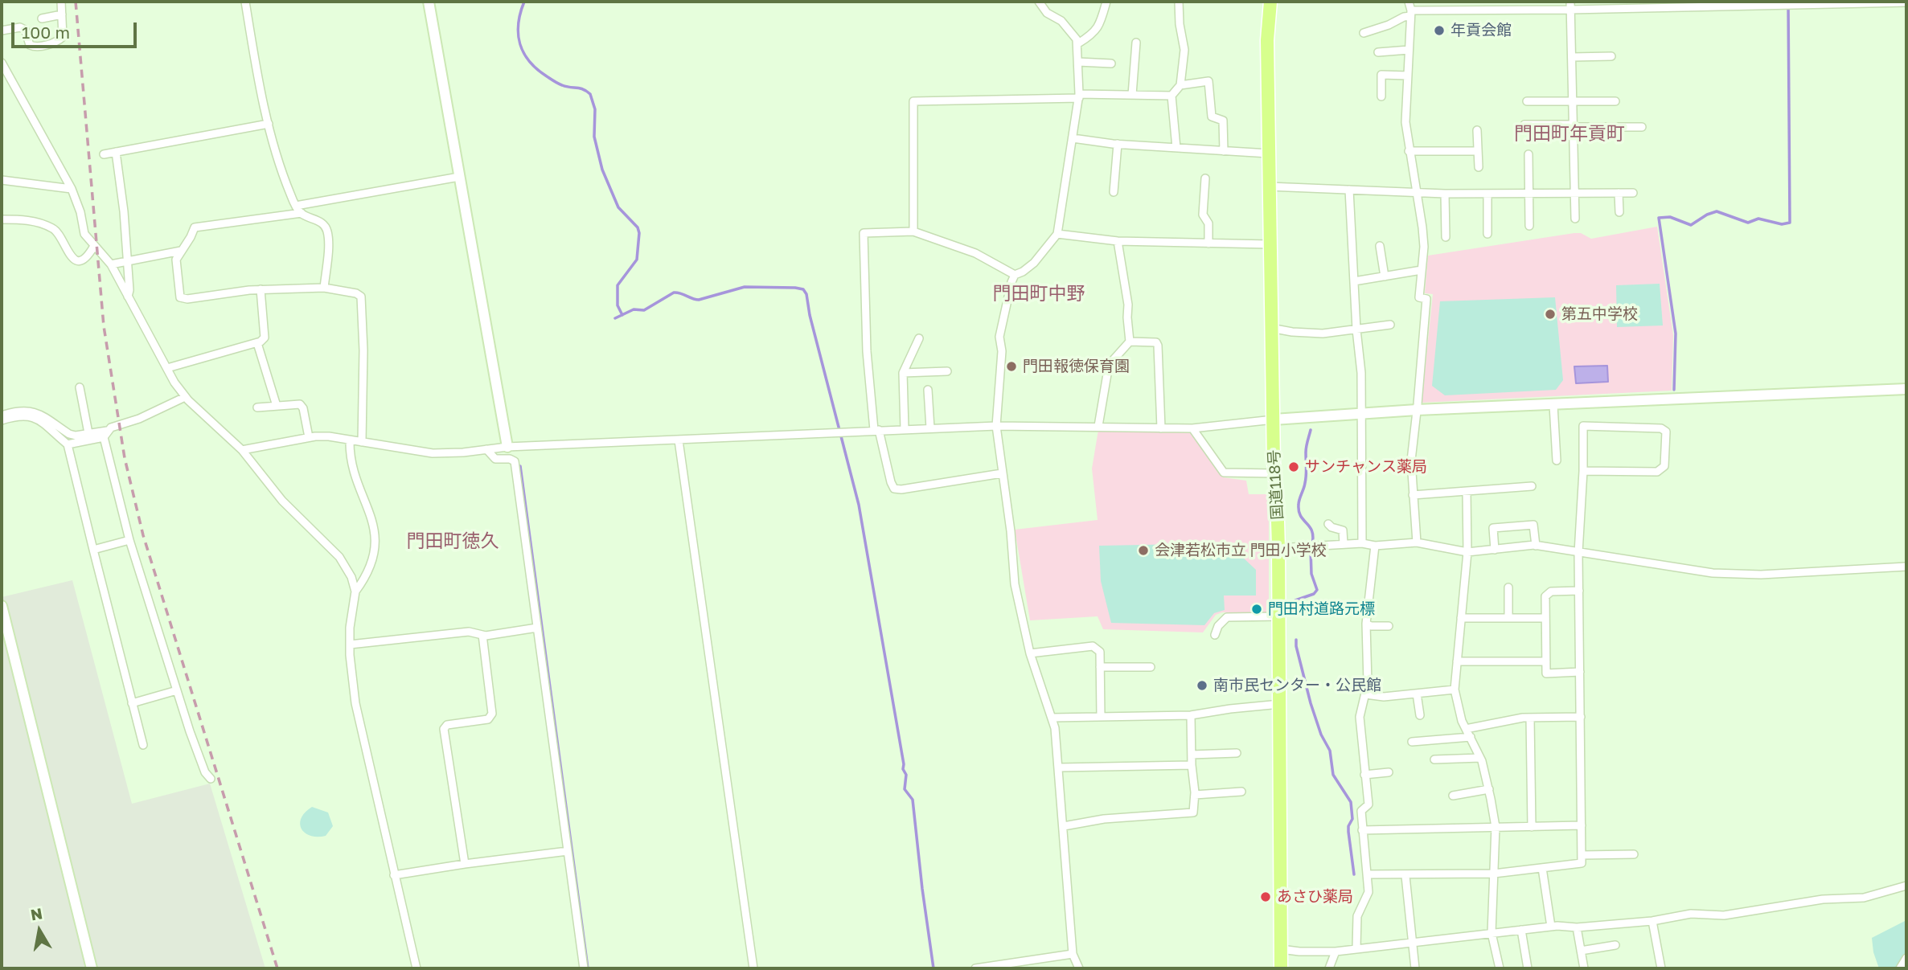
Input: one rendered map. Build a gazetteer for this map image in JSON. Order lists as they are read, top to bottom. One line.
{"streets":{"highway":["国道118号"]},"districts":["門田町年貢町","門田町中野","門田町徳久"],"places":["年貢会館","第五中学校","門田報徳保育園","サンチャンス薬局","会津若松市立 門田小学校","門田村道路元標","南市民センター・公民館","あさひ薬局"],"scale_bar":"100 m","north":"top"}
